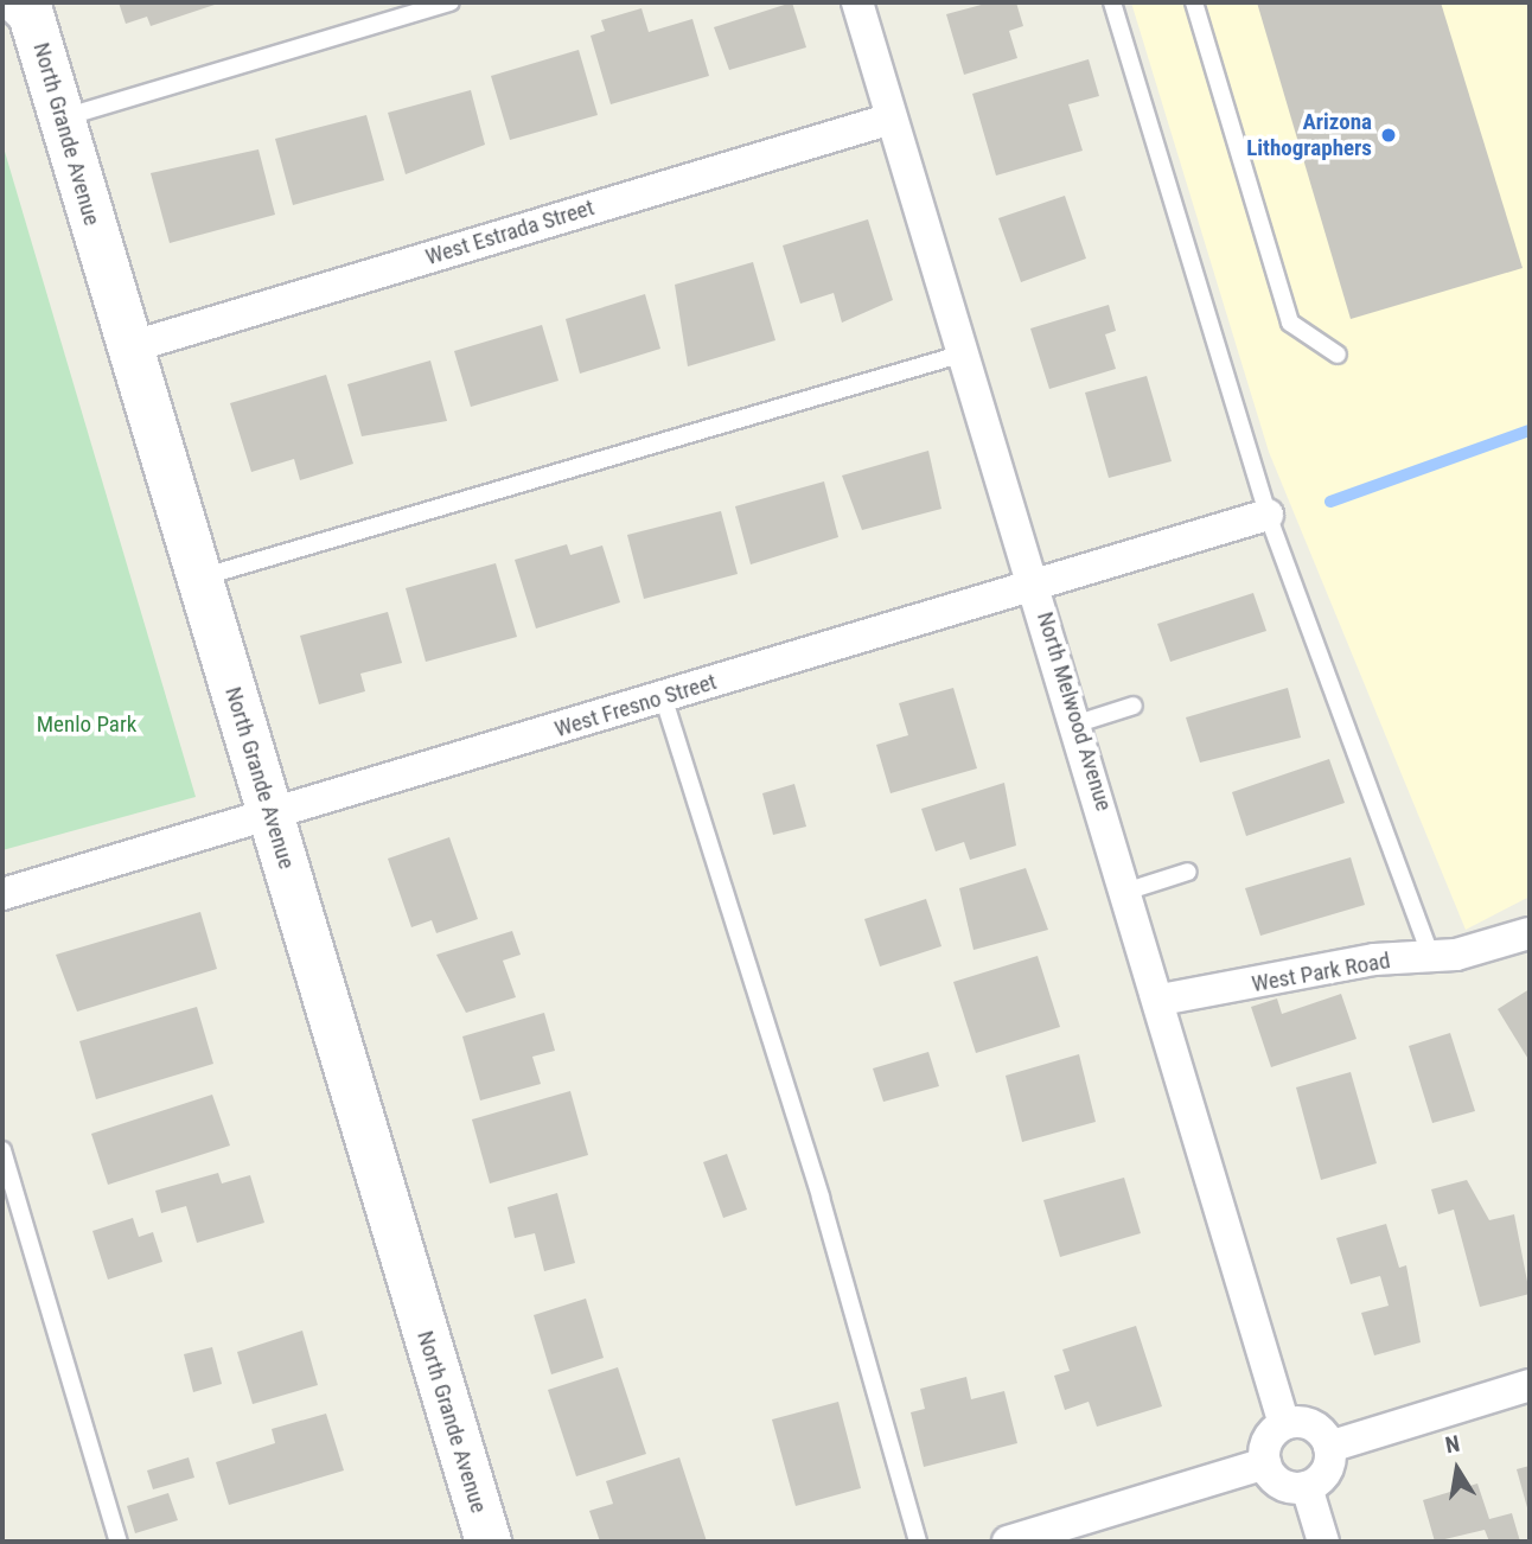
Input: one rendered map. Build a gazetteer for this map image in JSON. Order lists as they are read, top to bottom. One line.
{"streets":{"main road":["North Grande Avenue"],"street":["West Estrada Street","West Fresno Street","North Melwood Avenue","West Park Road"]},"crossings":[["North Grande Avenue","West Estrada Street"],["North Grande Avenue","West Fresno Street"],["West Estrada Street","North Melwood Avenue"],["West Fresno Street","North Melwood Avenue"],["North Melwood Avenue","West Park Road"]],"parks":["Menlo Park"],"places":["Arizona Lithographers"],"north":"top"}
